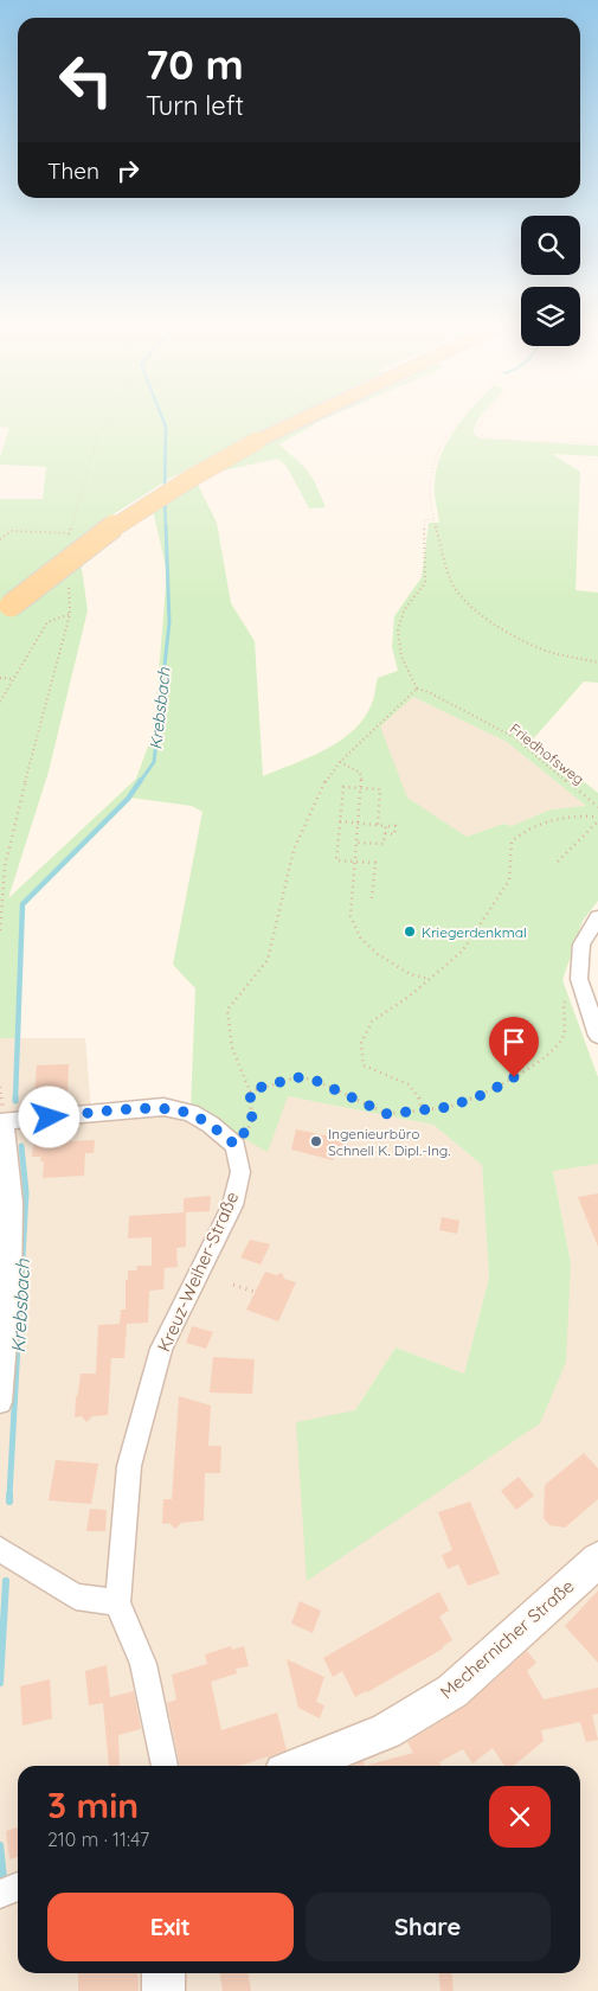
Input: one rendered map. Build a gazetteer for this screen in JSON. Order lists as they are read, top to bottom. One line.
{"streets":{"main road":["Mechernicher Straße"],"street":["Kreuz-Weiher-Straße"],"path":["Friedhofsweg"]},"water":["Krebsbach"],"places":["Kriegerdenkmal","Ingenieurbüro Schnell K. Dipl.-Ing."],"page":{"turn":["70 m","Turn left"],"then":"Then","heading":["3 min","210 m · 11:47"],"buttons":["Exit","Share"]}}
